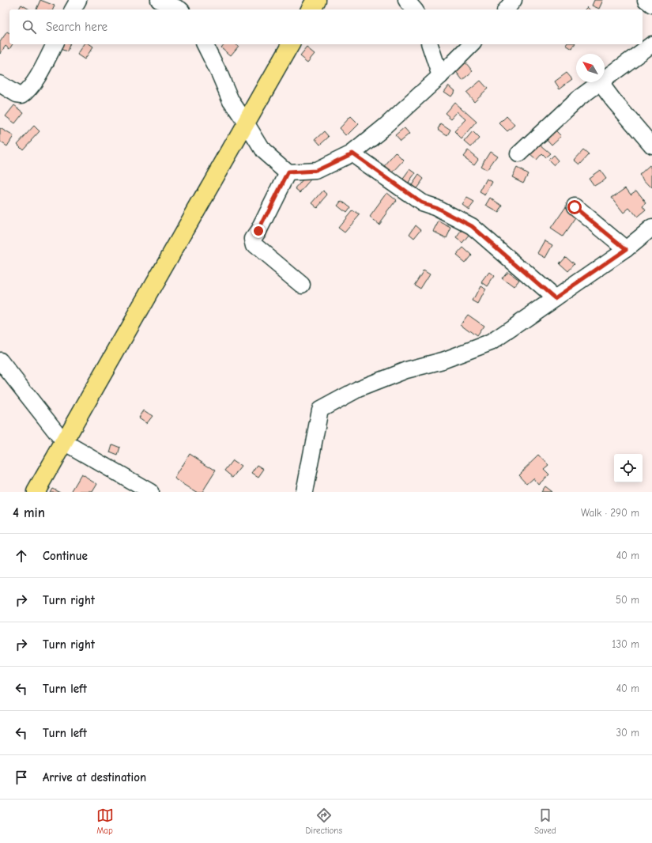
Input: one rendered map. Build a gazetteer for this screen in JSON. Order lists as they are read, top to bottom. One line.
{"north":"top left","page":{"search":"Search here","heading":["4 min","Walk · 290 m"],"list":[["Continue","40 m"],["Turn right","50 m"],["Turn right","130 m"],["Turn left","40 m"],["Turn left","30 m"],"Arrive at destination"],"nav":["Map","Directions","Saved"]}}
